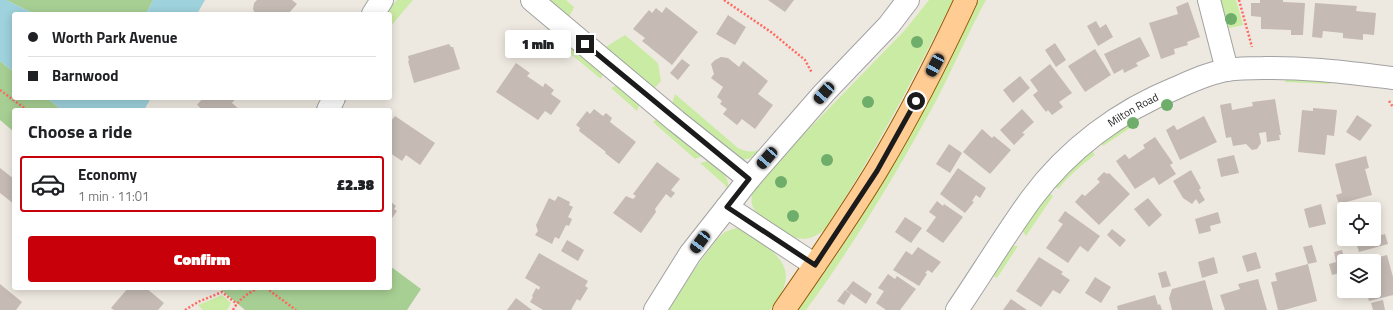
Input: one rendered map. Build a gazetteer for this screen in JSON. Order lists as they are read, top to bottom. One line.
{"streets":{"street":["Milton Road"]},"page":{"banner":["Worth Park Avenue","Barnwood"],"bubble":"1 min","heading":"Choose a ride","list":[{"name":"Economy","note":"1 min · 11:01","value":"£2.38"}],"buttons":"Confirm"}}
